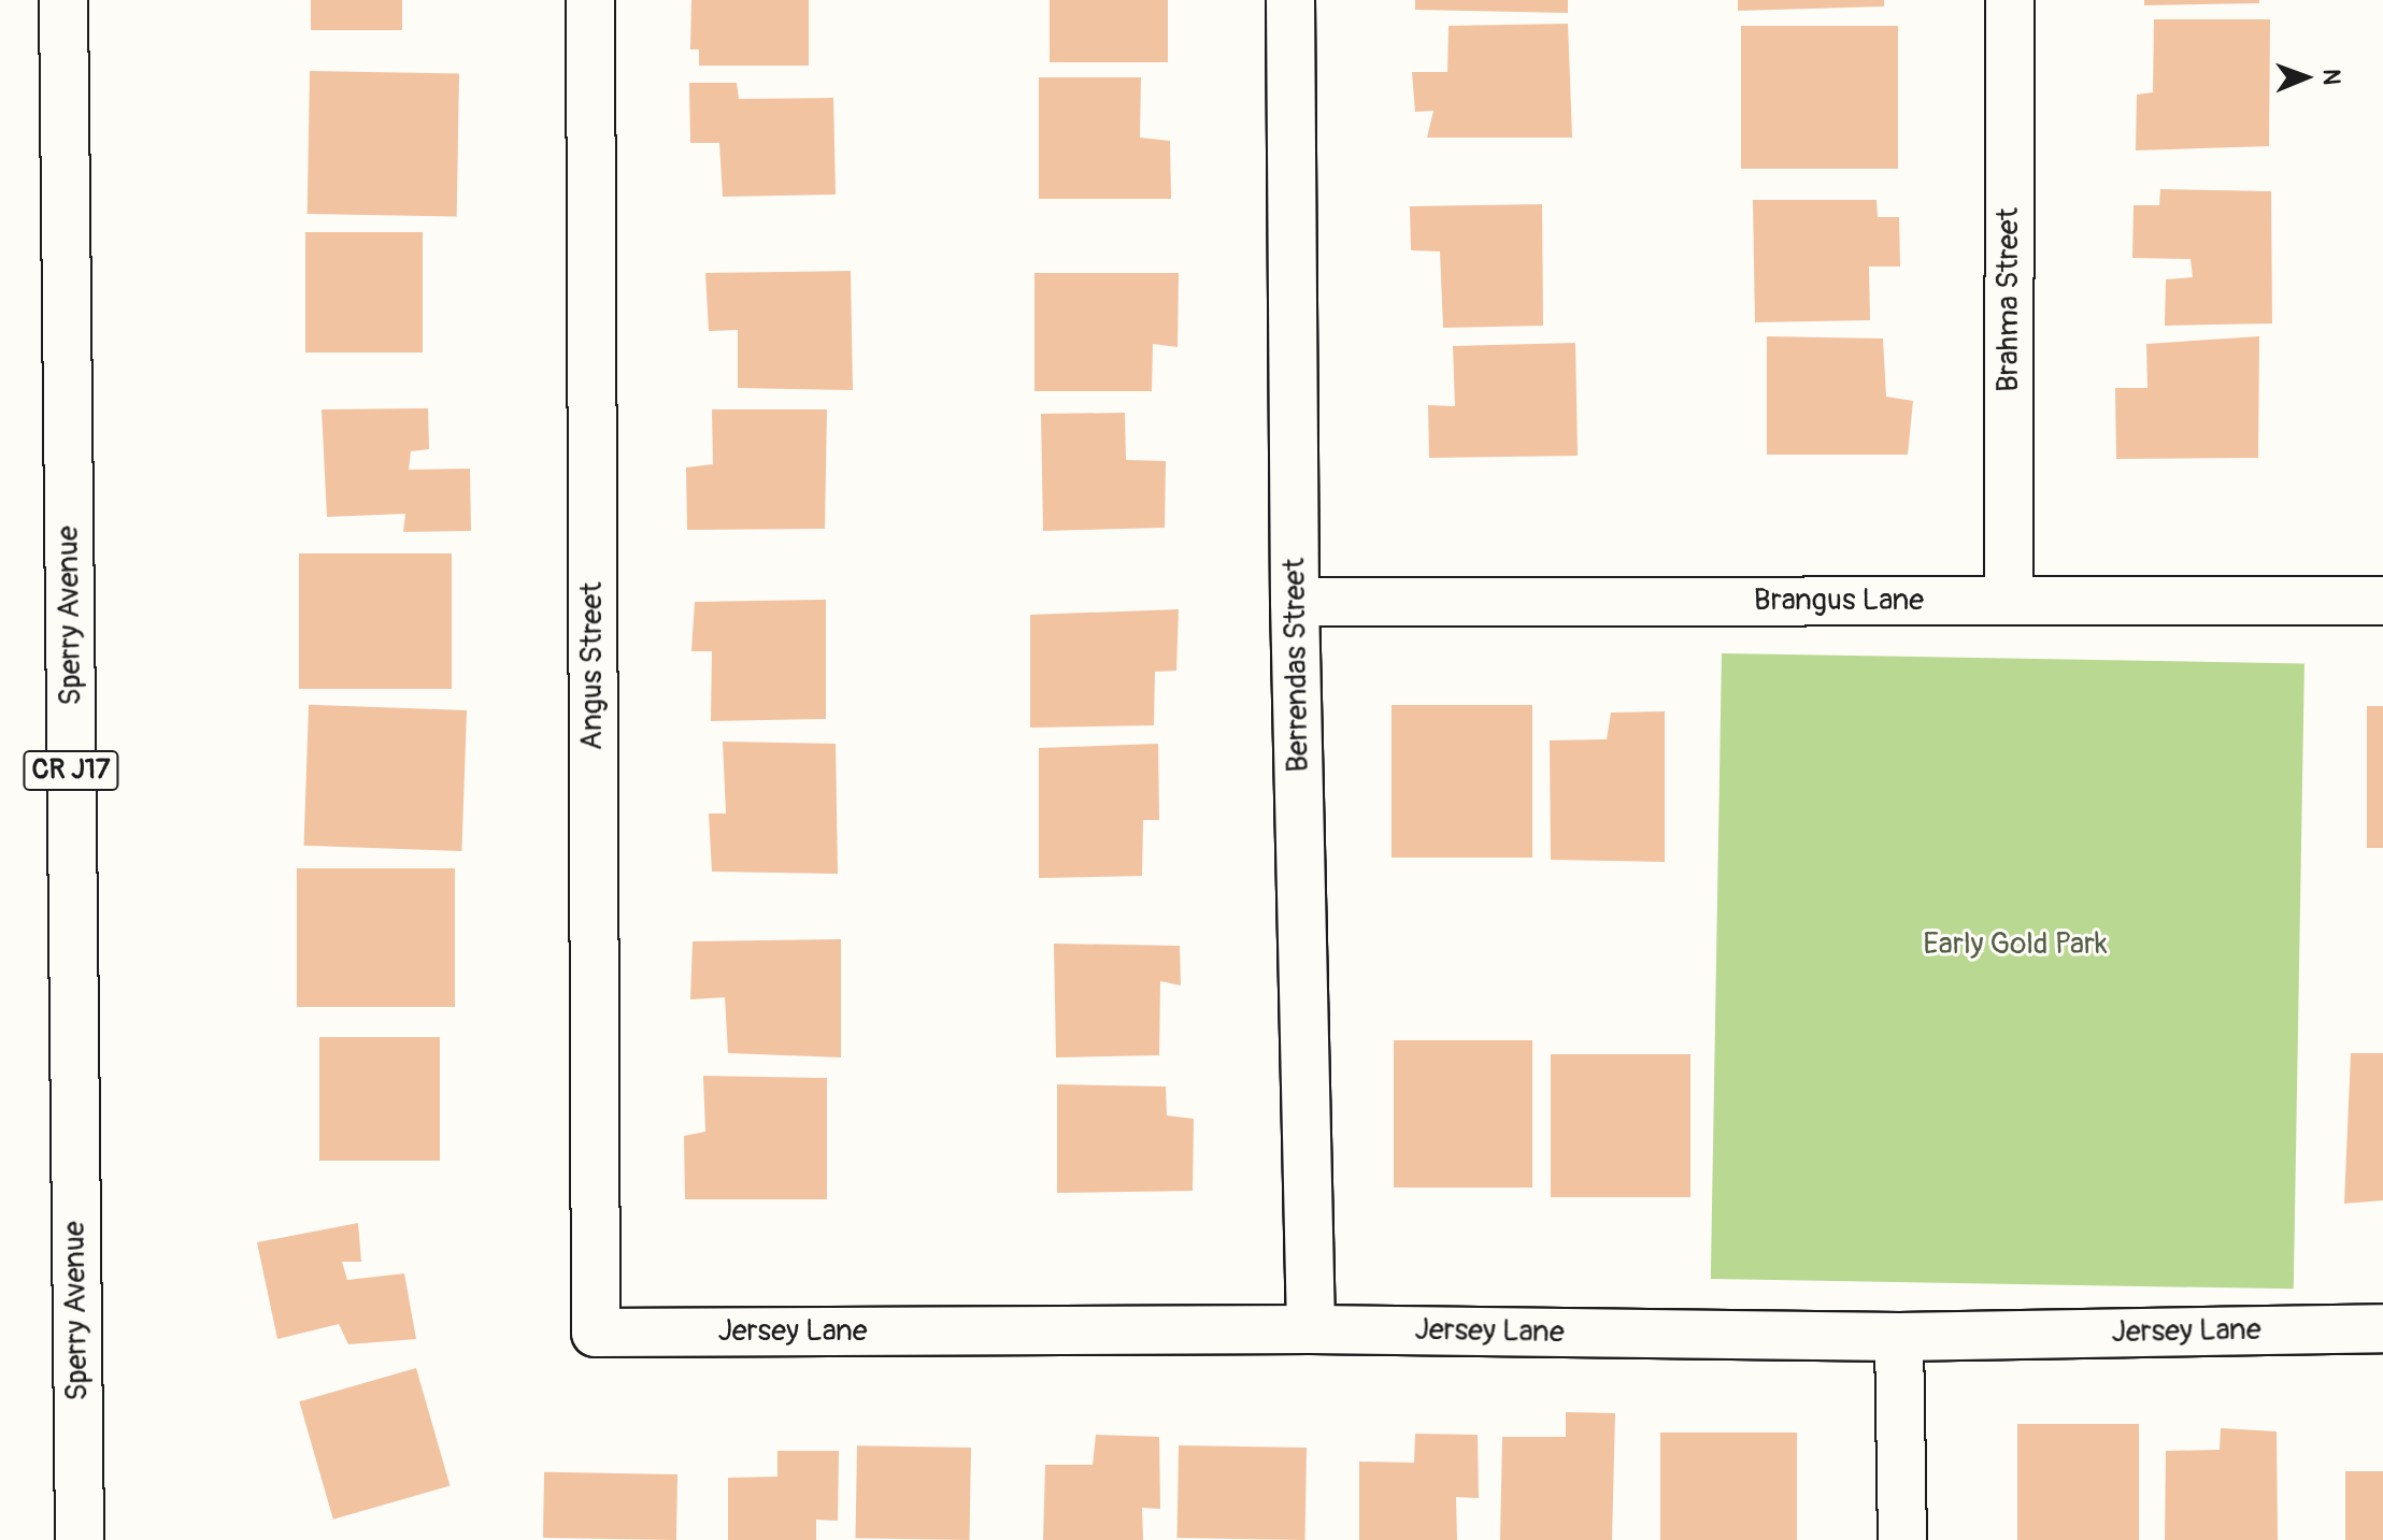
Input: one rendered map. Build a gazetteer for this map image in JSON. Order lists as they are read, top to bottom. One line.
{"streets":{"street":["Brahma Street","Brangus Lane","Sperry Avenue","Berrendas Street","Angus Street","CR J17","Jersey Lane"]},"crossings":[["Brahma Street","Brangus Lane"],["Brangus Lane","Berrendas Street"],["Berrendas Street","Jersey Lane"],["Angus Street","Jersey Lane"]],"parks":["Early Gold Park"],"north":"right"}
